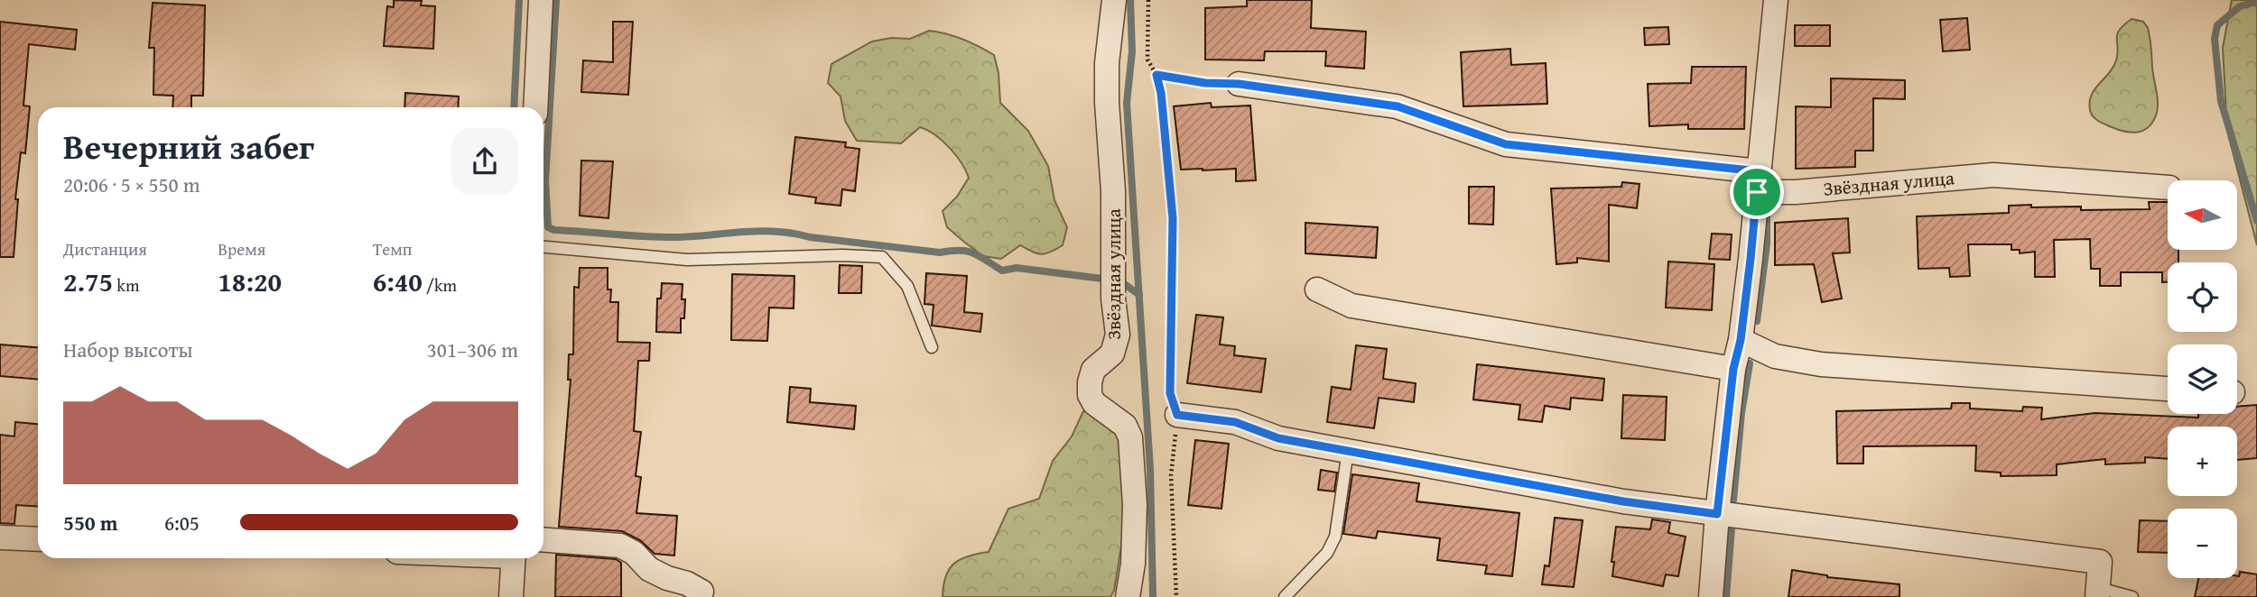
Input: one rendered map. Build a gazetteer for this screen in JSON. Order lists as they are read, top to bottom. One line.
{"streets":{"street":["Звёздная улица"]},"north":"left","page":{"heading":["Вечерний забег","20:06 · 5 × 550 m"],"map_buttons":["+","−"],"stats":[["Дистанция","2.75 km"],["Время","18:20"],["Темп","6:40 /km"]],"chart":["Набор высоты","301–306 m"],"list":[{"name":"550 m","note":"6:05"}]}}
